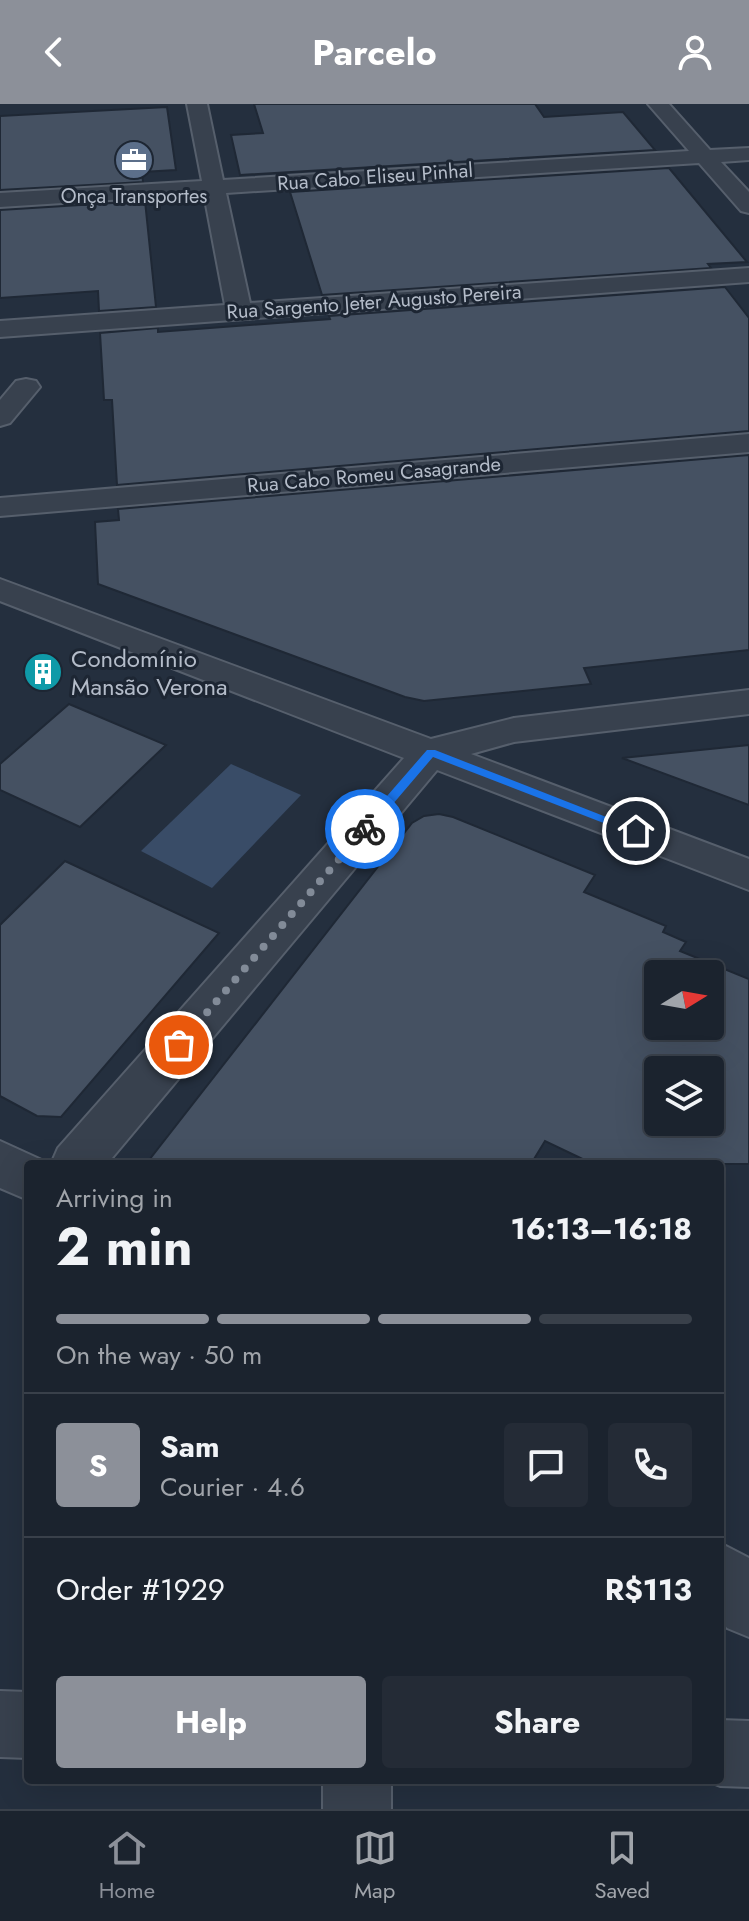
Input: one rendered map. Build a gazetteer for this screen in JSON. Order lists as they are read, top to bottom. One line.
{"streets":{"street":["Rua Cabo Eliseu Pinhal","Rua Sargento Jeter Augusto Pereira","Rua Cabo Romeu Casagrande"]},"places":{"office":["Onça Transportes"],"building":["Condomínio Mansão Verona"]},"north":"right","page":{"header":"Parcelo","heading":["2 min","Arriving in","16:13–16:18"],"panel":["Sam","Courier · 4.6","Order #1929","R$113"],"bar":"On the way · 50 m","round":"S","buttons":["Help","Share"],"tabs":["Home","Map","Saved"]}}
